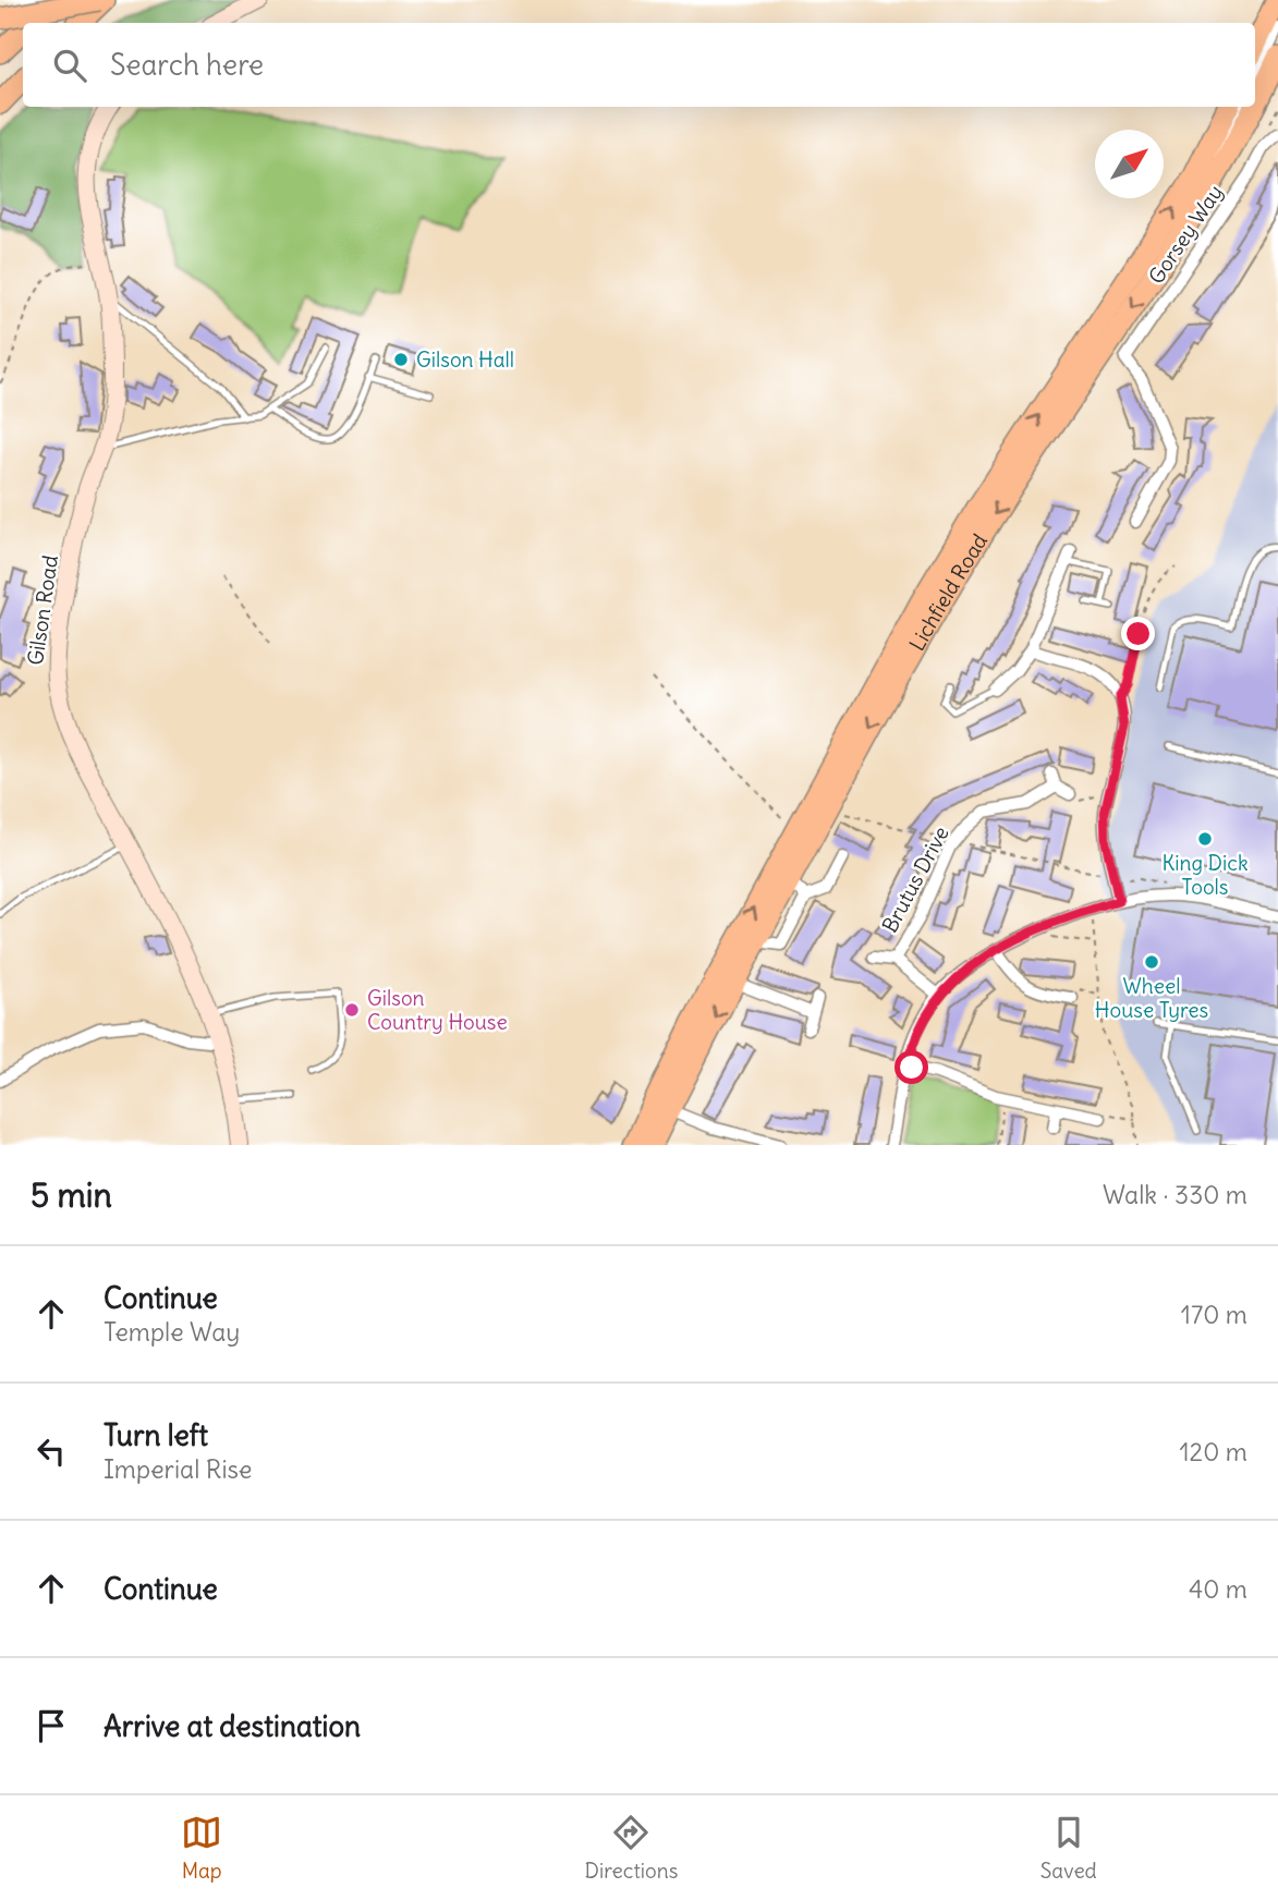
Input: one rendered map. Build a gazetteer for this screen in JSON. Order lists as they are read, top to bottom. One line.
{"streets":{"highway":["Lichfield Road"],"main road":["Gilson Road"],"street":["Gorsey Way","Brutus Drive"]},"places":["Gilson Hall","King Dick Tools","Wheel House Tyres","Gilson Country House"],"north":"top right","page":{"search":"Search here","heading":["5 min","Walk · 330 m"],"list":[["Continue","Temple Way","170 m"],["Turn left","Imperial Rise","120 m"],["Continue","40 m"],"Arrive at destination"],"nav":["Map","Directions","Saved"]}}
